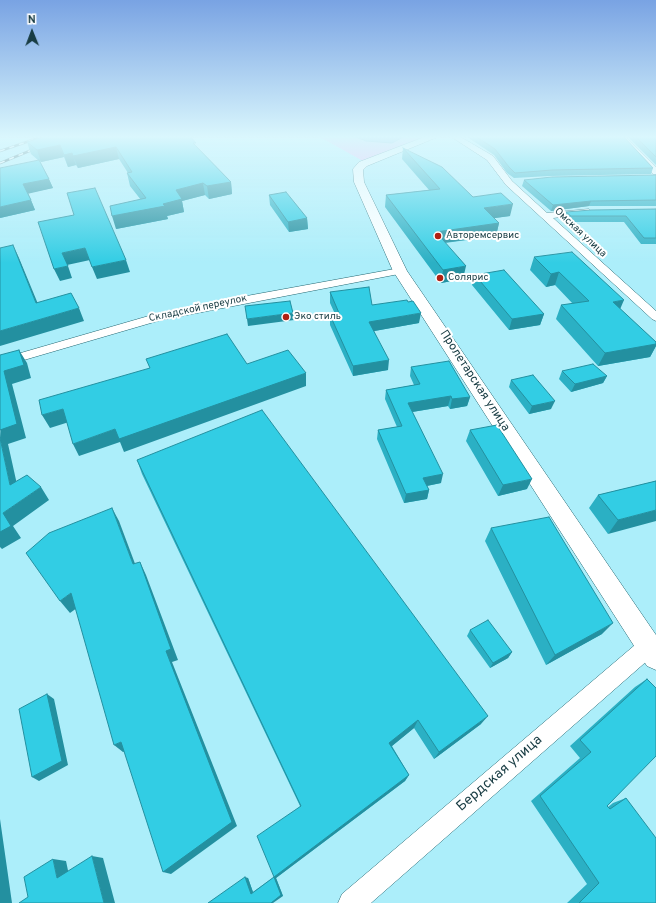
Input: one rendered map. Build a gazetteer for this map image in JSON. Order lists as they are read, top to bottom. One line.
{"streets":{"street":["Омская улица","Складской переулок","Пролетарская улица","Бердская улица"]},"crossings":[["Складской переулок","Пролетарская улица"],["Пролетарская улица","Бердская улица"]],"places":["Авторемсервис","Солярис","Эко стиль"],"north":"top"}
